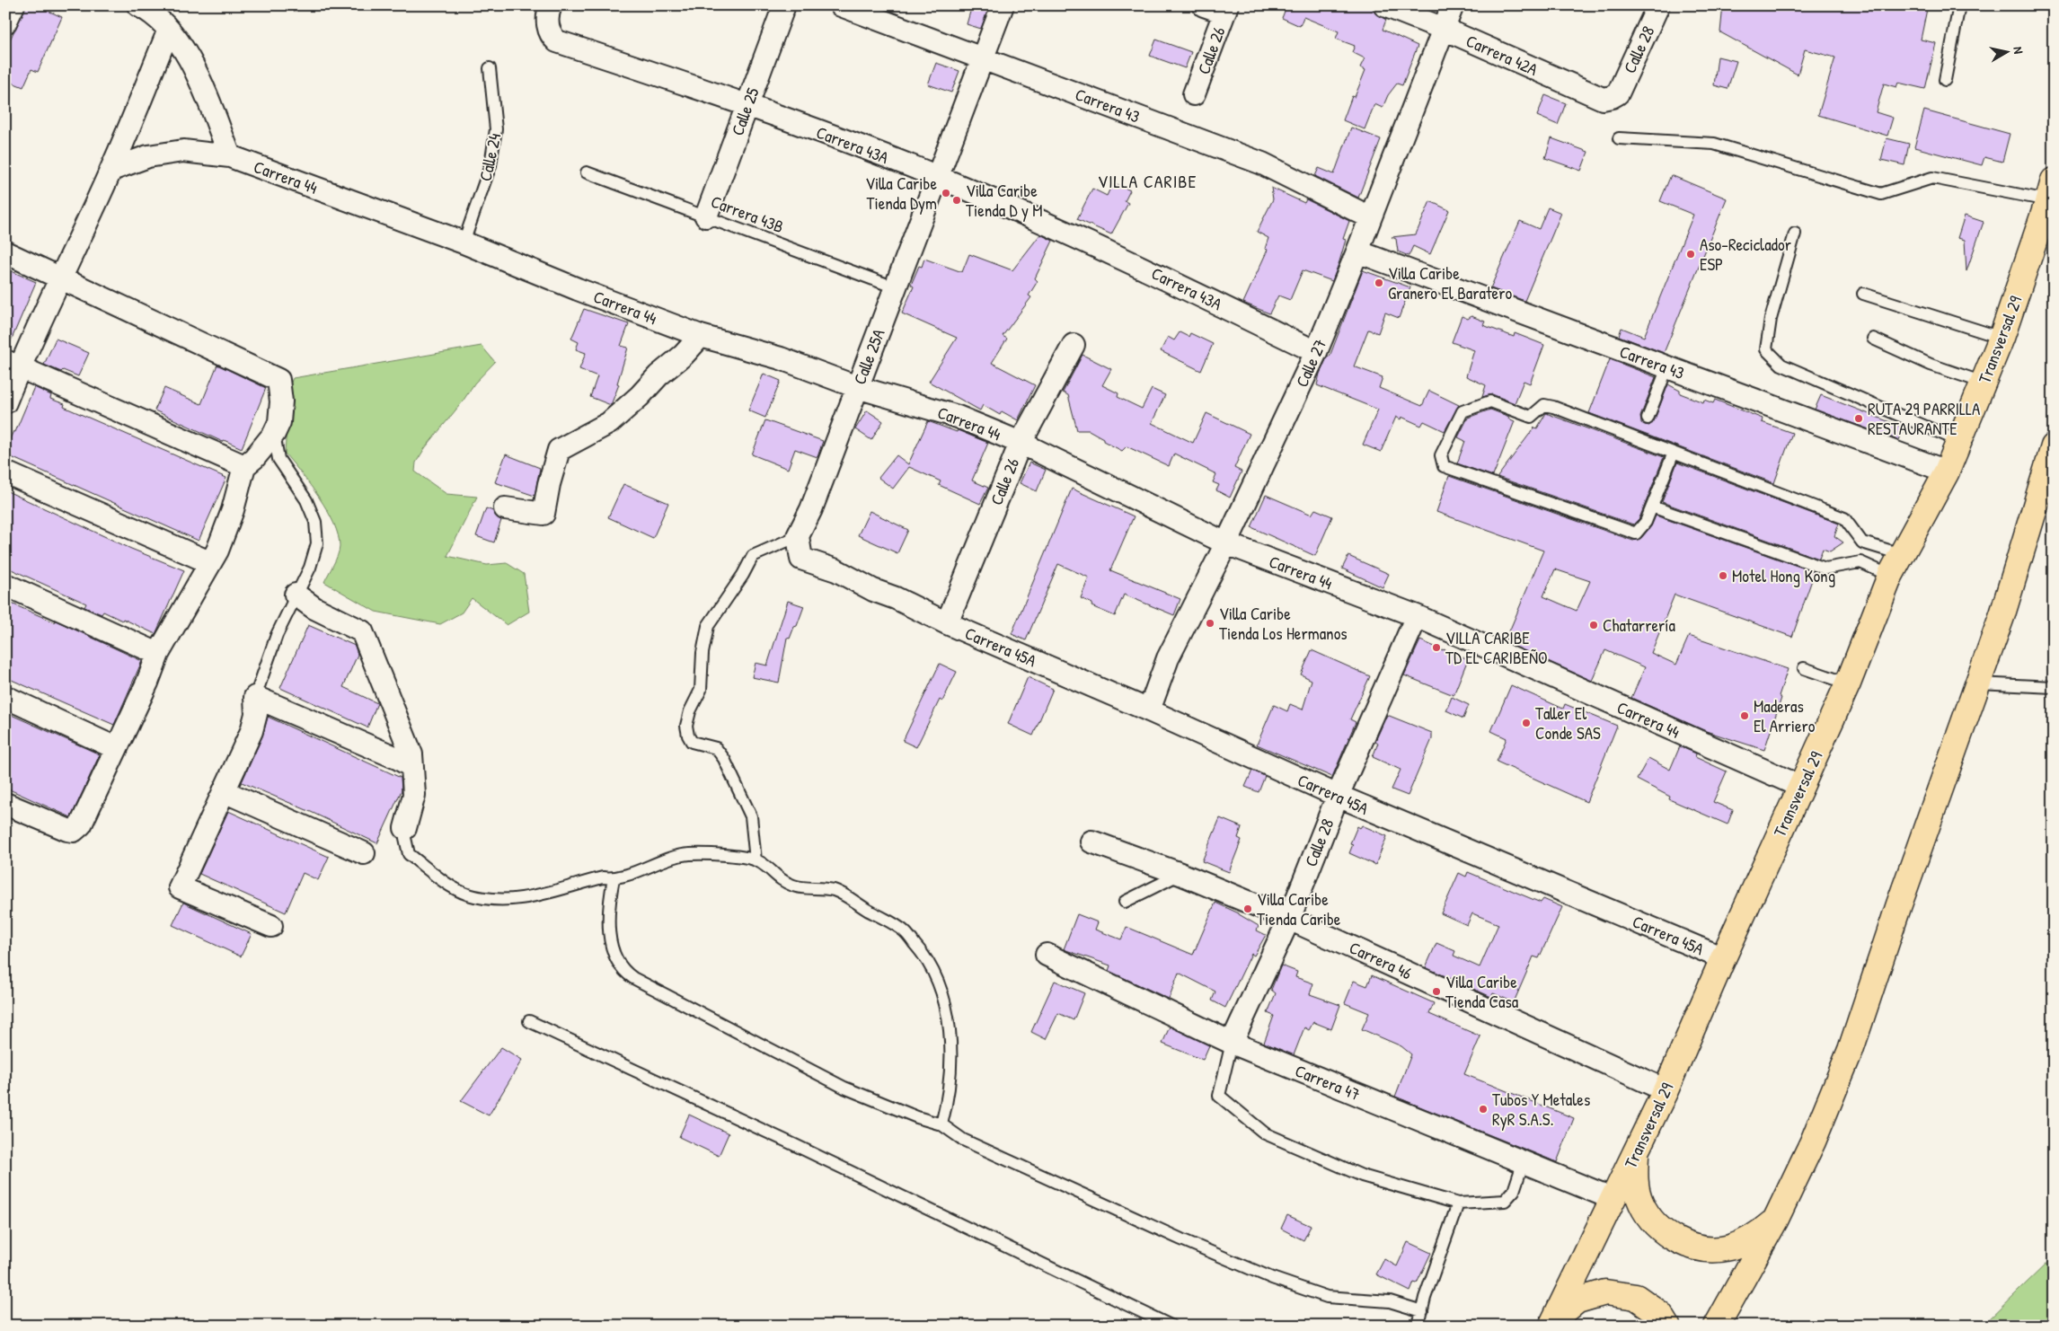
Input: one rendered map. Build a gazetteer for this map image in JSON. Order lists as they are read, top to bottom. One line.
{"streets":{"highway":["Transversal 29"],"street":["Calle 28","Calle 26","Carrera 42A","Carrera 43","Calle 25","Carrera 43A","Carrera 44","Calle 25A","Calle 27","Carrera 45A","Carrera 46","Carrera 47"],"lane":["Calle 24","Carrera 43B"]},"crossings":[["Calle 28","Carrera 42A"],["Calle 28","Carrera 44"],["Calle 28","Carrera 45A"],["Calle 28","Carrera 46"],["Calle 28","Carrera 47"],["Calle 26","Carrera 44"],["Calle 26","Carrera 45A"],["Carrera 42A","Calle 27"],["Carrera 43","Transversal 29"],["Carrera 43","Calle 25A"],["Carrera 43","Calle 27"],["Calle 25","Carrera 43A"],["Calle 25","Carrera 43B"],["Carrera 43A","Calle 25A"],["Carrera 43A","Calle 27"],["Calle 24","Carrera 44"],["Carrera 44","Transversal 29"],["Carrera 44","Calle 25A"],["Carrera 44","Calle 27"],["Carrera 43B","Calle 25A"],["Transversal 29","Carrera 45A"],["Transversal 29","Carrera 46"],["Transversal 29","Carrera 47"],["Calle 27","Carrera 45A"]],"districts":["VILLA CARIBE"],"places":["Villa Caribe Tienda Dym","Villa Caribe Tienda D y M","Aso-Reciclador ESP","Villa Caribe Granero El Baratero","RUTA 29 PARRILLA RESTAURANTE","Motel Hong Kong","Villa Caribe Tienda Los Hermanos","Chatarrería","VILLA CARIBE TD EL CARIBEÑO","Maderas El Arriero","Taller El Conde SAS","Villa Caribe Tienda Caribe","Villa Caribe Tienda Casa","Tubos Y Metales RyR S.A.S."],"north":"right"}
